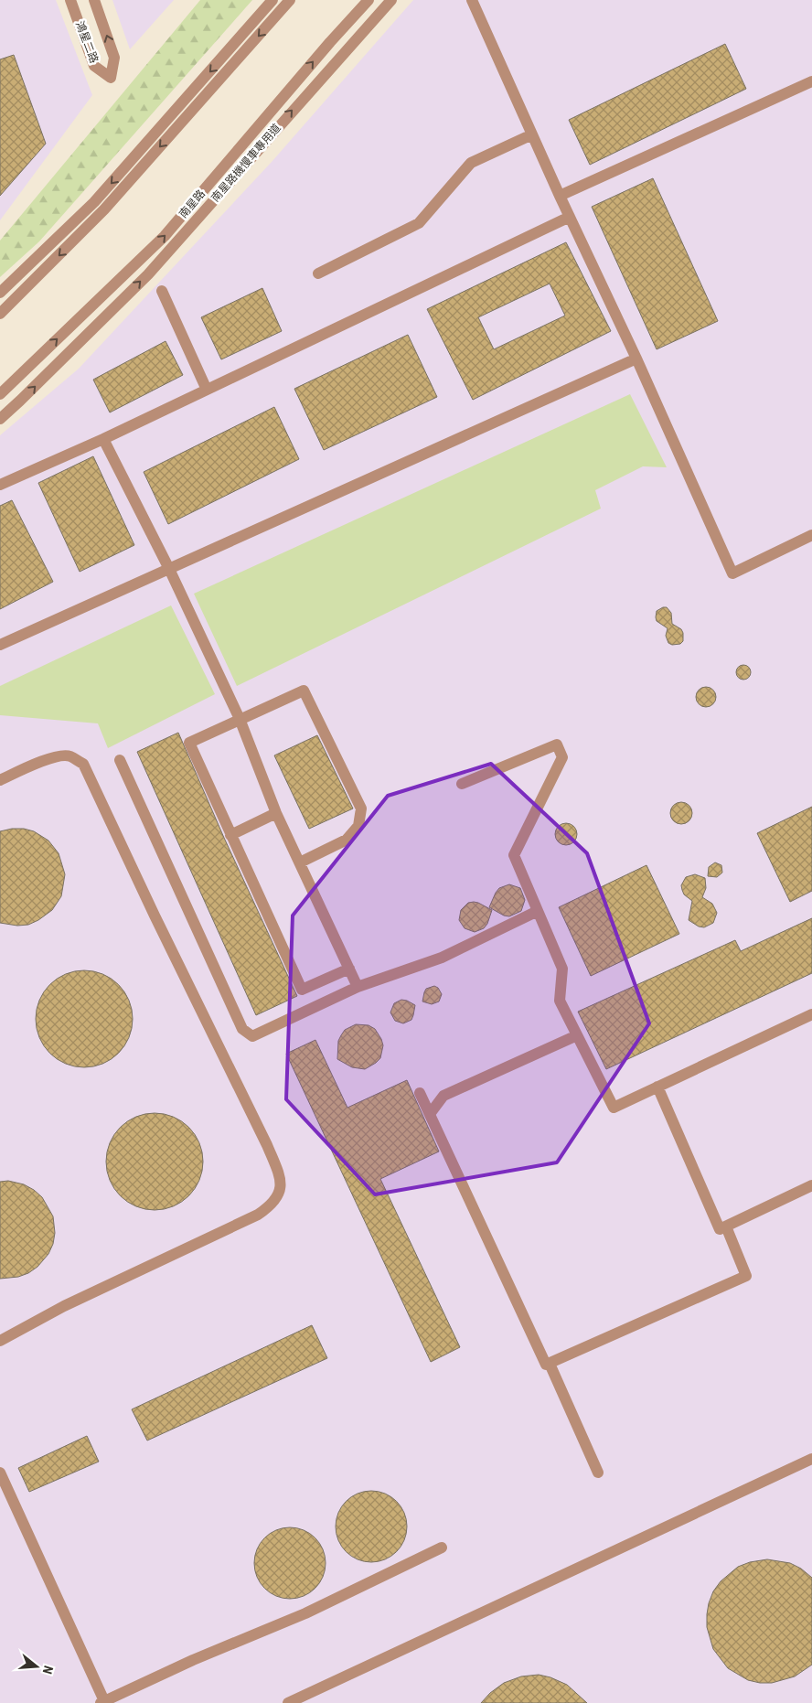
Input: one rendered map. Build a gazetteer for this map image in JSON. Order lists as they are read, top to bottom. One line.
{"streets":{"street":["鴻星二路","南星路機慢車專用道","南星路"]},"north":"right"}
